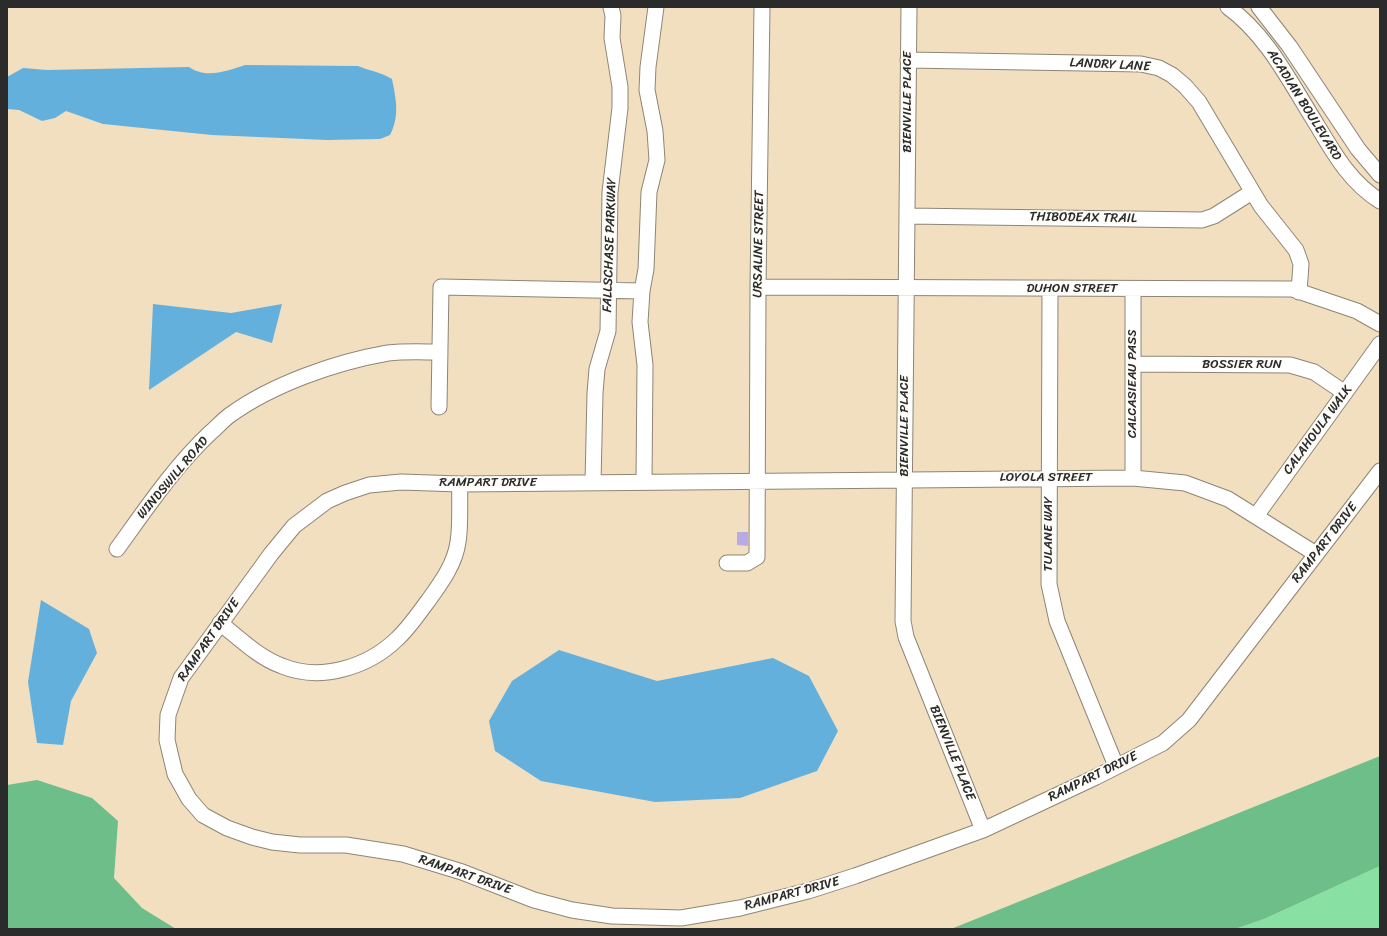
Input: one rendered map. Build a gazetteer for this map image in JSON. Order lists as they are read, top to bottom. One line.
{"streets":{"street":["LANDRY LANE","BIENVILLE PLACE","ACADIAN BOULEVARD","THIBODEAX TRAIL","URSALINE STREET","FALLSCHASE PARKWAY","DUHON STREET","BOSSIER RUN","CALCASIEAU PASS","CALAHOULA WALK","WINDSWILL ROAD","LOYOLA STREET","RAMPART DRIVE","TULANE WAY"]},"crossings":[["LANDRY LANE","BIENVILLE PLACE"],["LANDRY LANE","THIBODEAX TRAIL"],["LANDRY LANE","DUHON STREET"],["BIENVILLE PLACE","THIBODEAX TRAIL"],["BIENVILLE PLACE","DUHON STREET"],["BIENVILLE PLACE","LOYOLA STREET"],["BIENVILLE PLACE","RAMPART DRIVE"],["URSALINE STREET","DUHON STREET"],["URSALINE STREET","LOYOLA STREET"],["URSALINE STREET","RAMPART DRIVE"],["FALLSCHASE PARKWAY","RAMPART DRIVE"],["DUHON STREET","CALCASIEAU PASS"],["DUHON STREET","TULANE WAY"],["BOSSIER RUN","CALCASIEAU PASS"],["BOSSIER RUN","CALAHOULA WALK"],["CALCASIEAU PASS","LOYOLA STREET"],["CALAHOULA WALK","LOYOLA STREET"],["LOYOLA STREET","RAMPART DRIVE"],["LOYOLA STREET","TULANE WAY"],["RAMPART DRIVE","TULANE WAY"]]}
